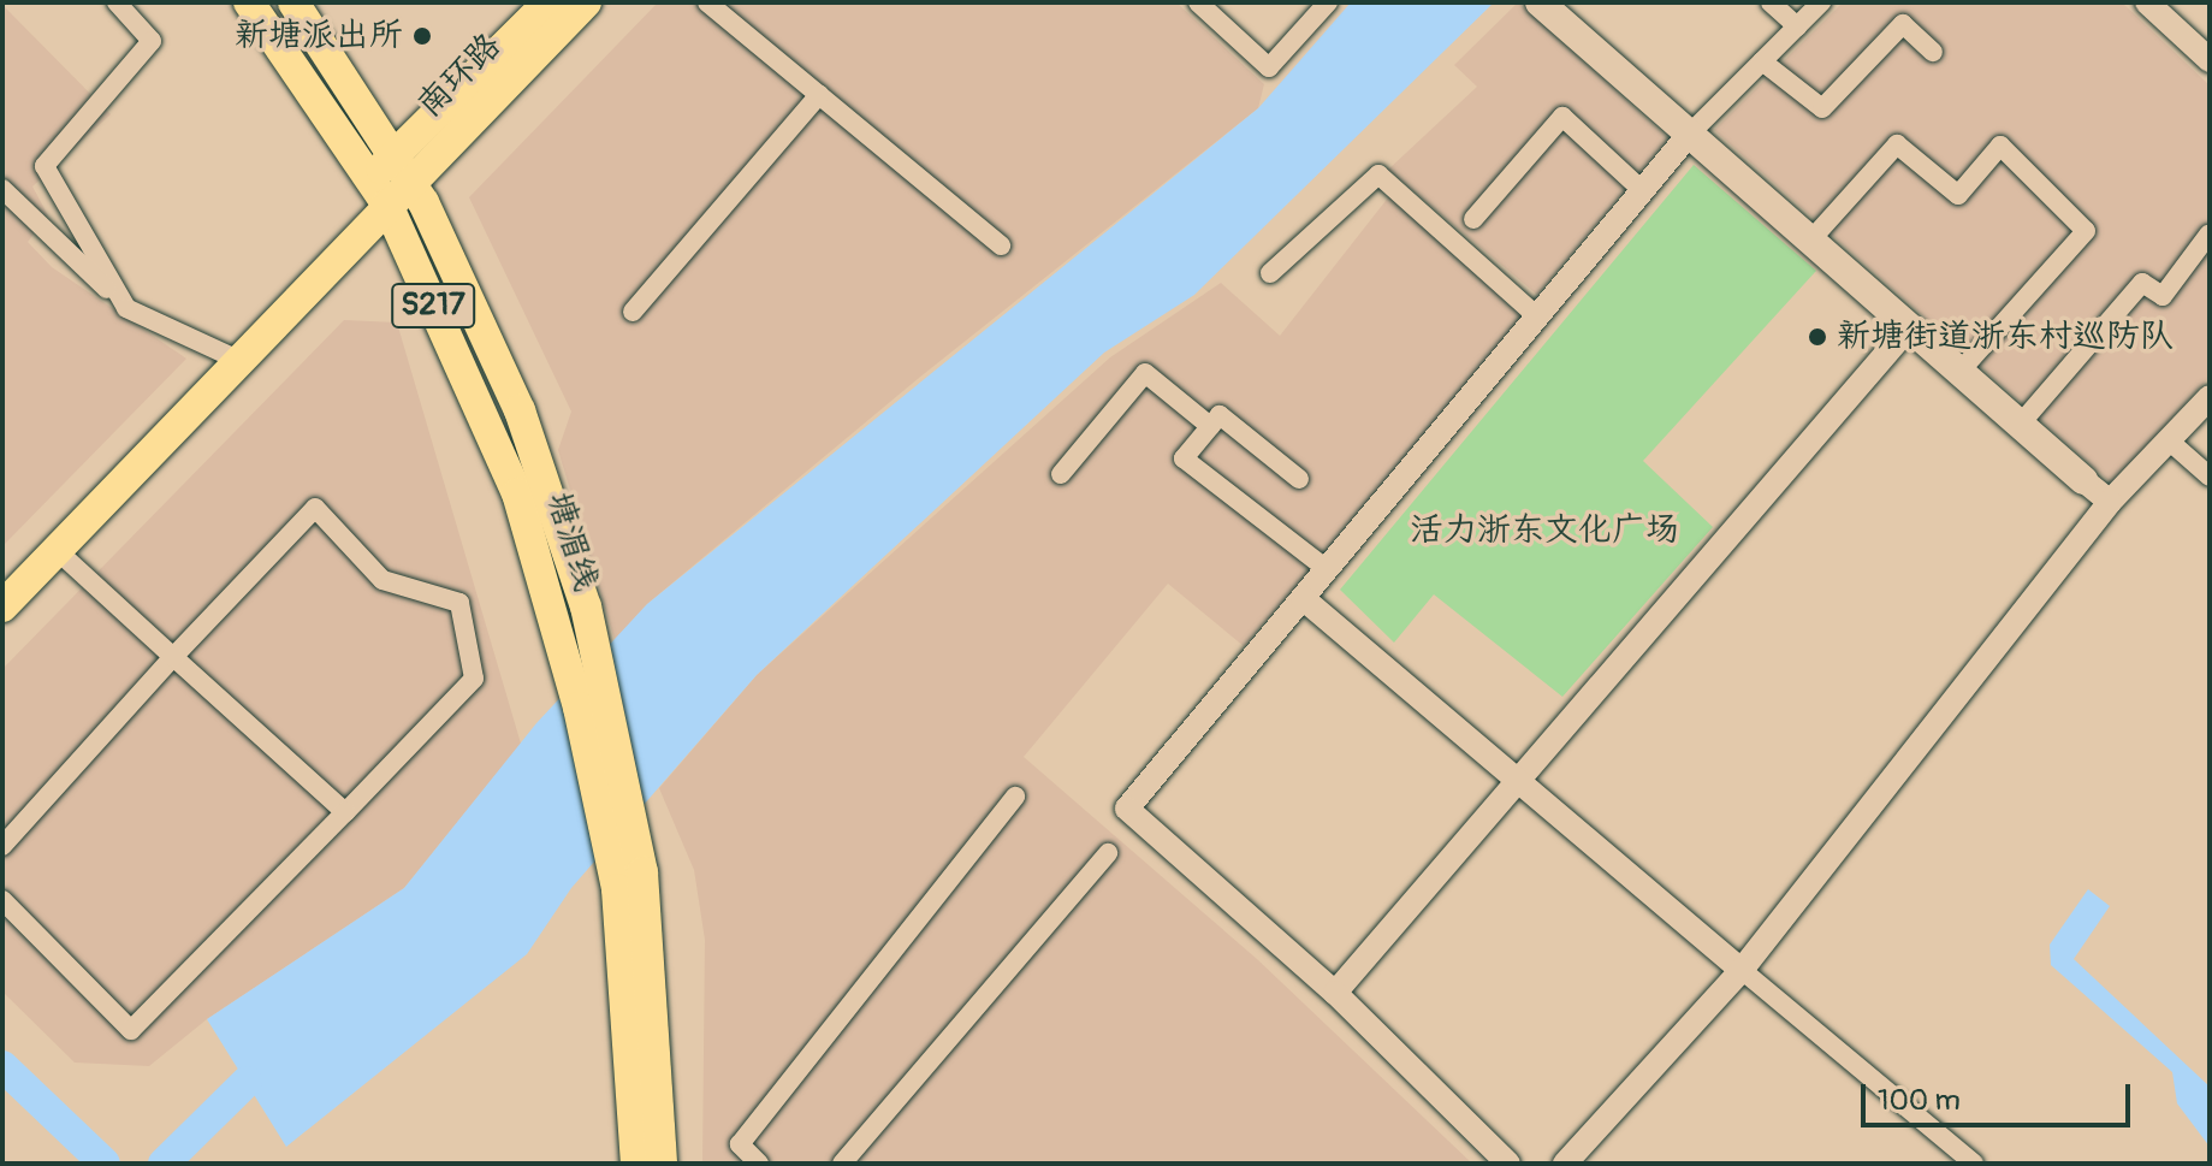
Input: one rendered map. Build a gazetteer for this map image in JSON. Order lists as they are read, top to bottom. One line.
{"streets":{"main road":["南环路","S217","塘湄线"]},"crossings":[["南环路","S217"],["南环路","塘湄线"],["S217","塘湄线"]],"parks":["活力浙东文化广场"],"places":["新塘派出所","新塘街道浙东村巡防队"],"scale_bar":"100 m"}
